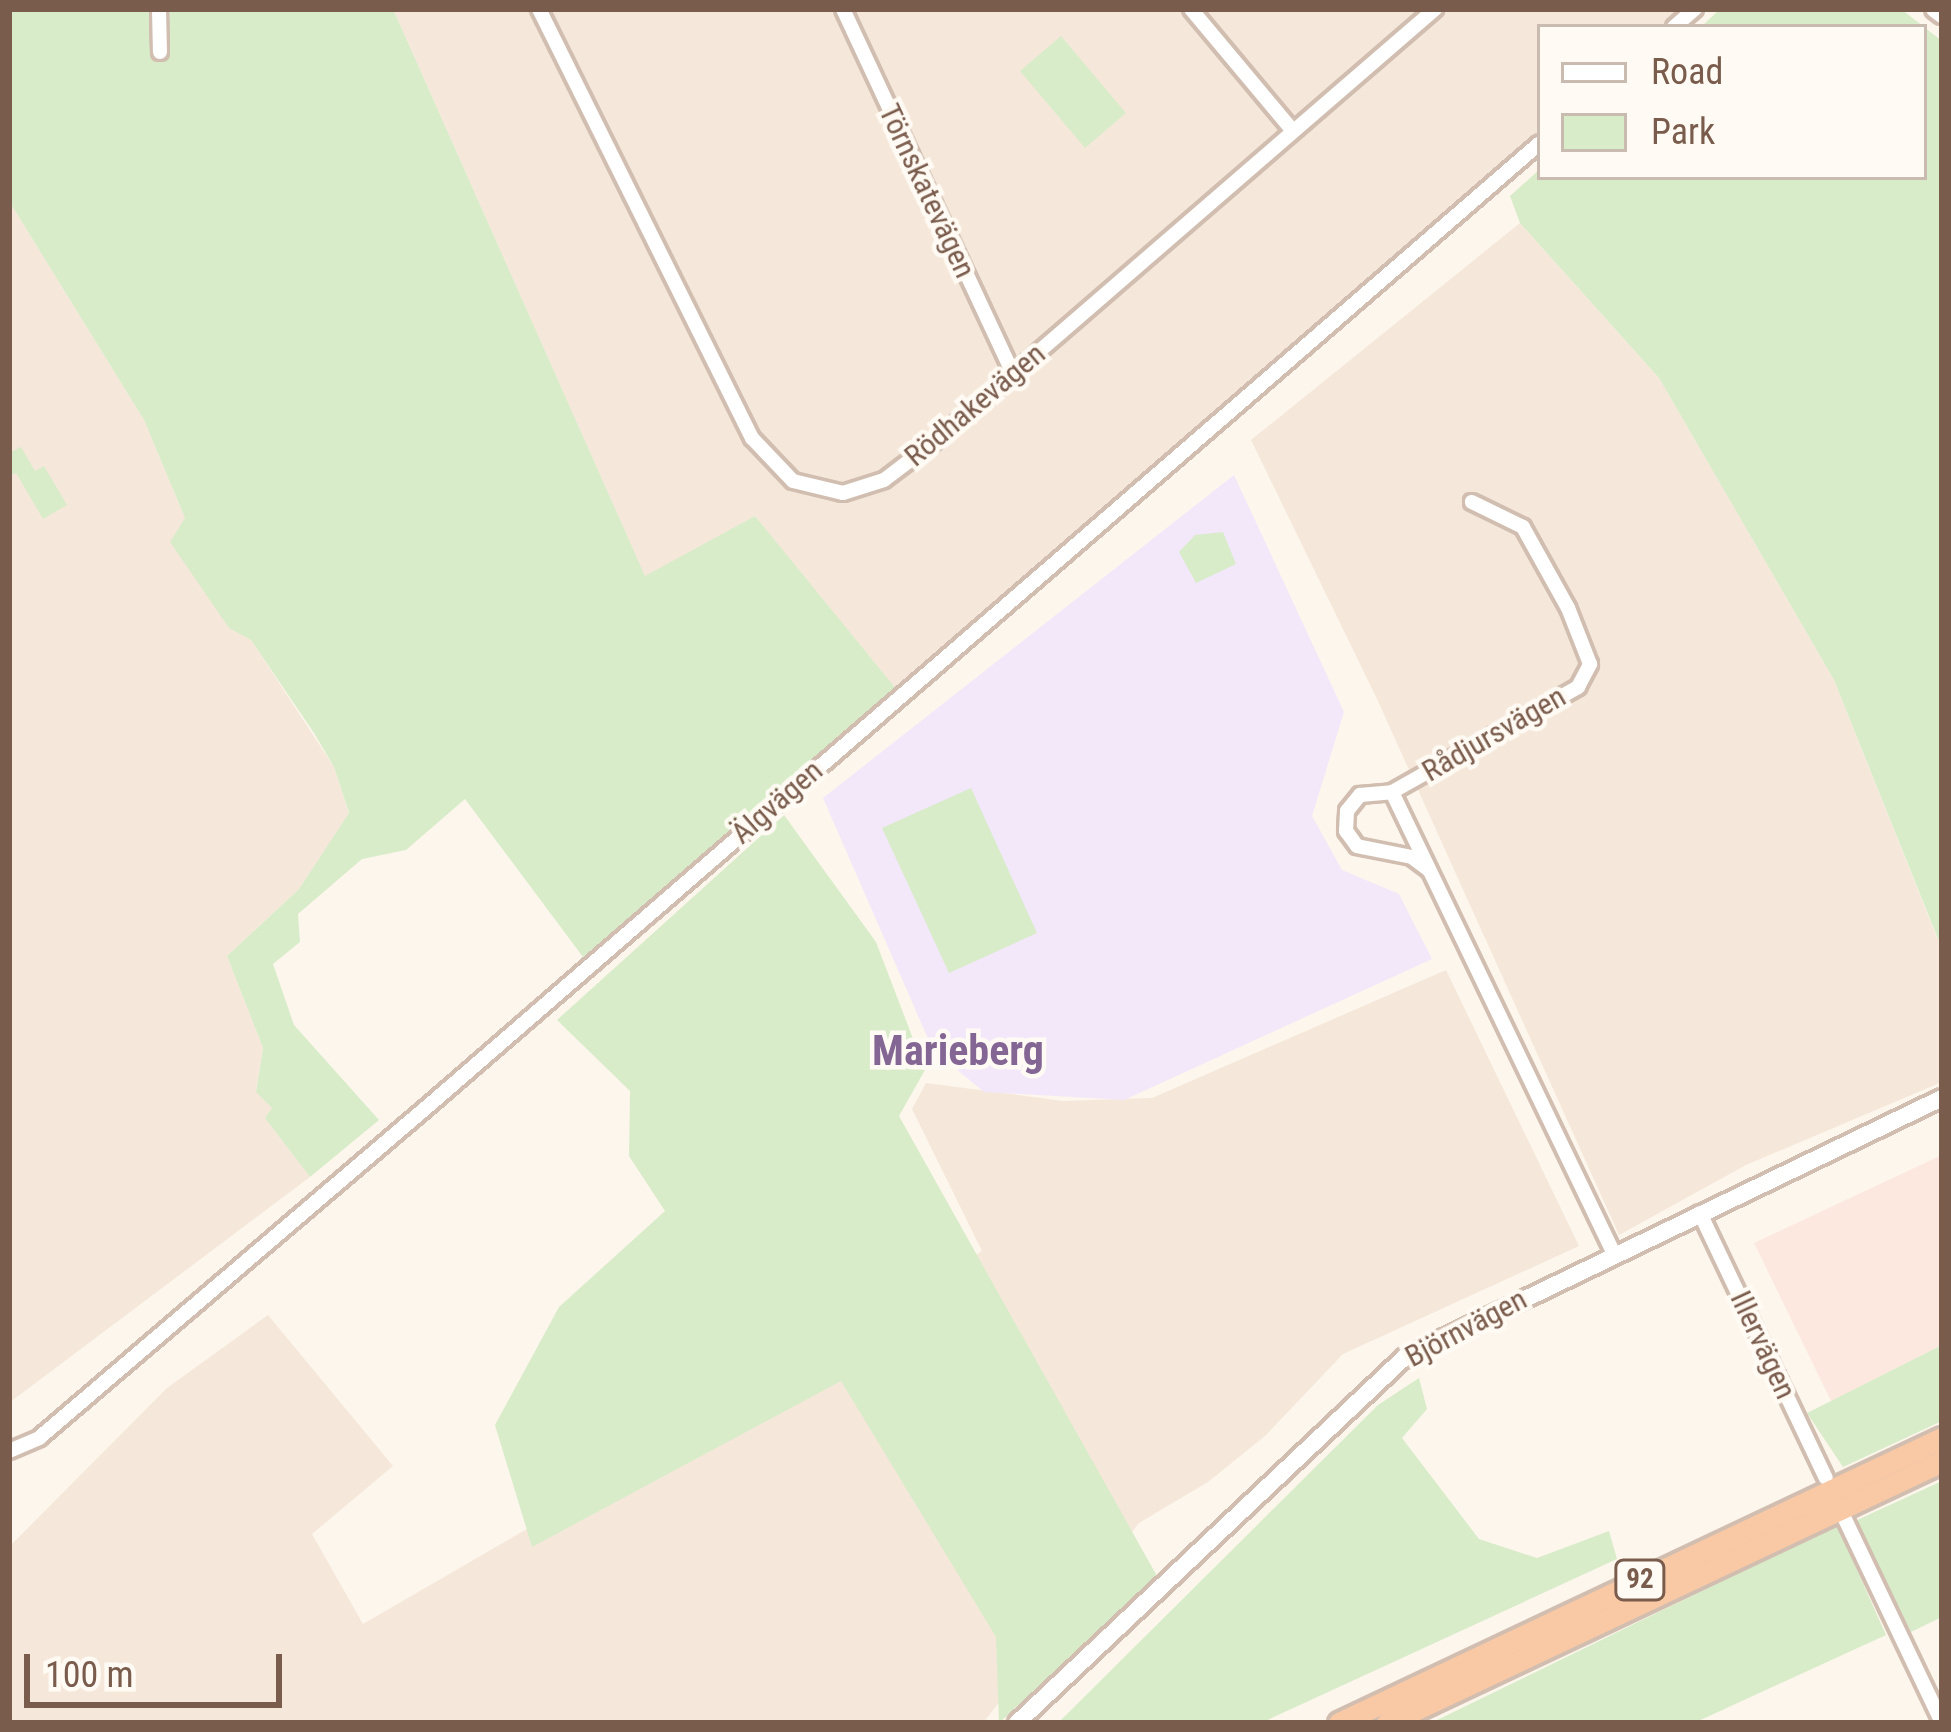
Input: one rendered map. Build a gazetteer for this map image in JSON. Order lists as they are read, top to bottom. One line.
{"streets":{"highway":["92"],"street":["Törnskatevägen","Rödhakevägen","Rådjursvägen","Älgvägen","Björnvägen","Illervägen"]},"crossings":[["Törnskatevägen","Rödhakevägen"],["Rådjursvägen","Björnvägen"],["Björnvägen","Illervägen"]],"districts":["Marieberg"],"legend":["Road","Park"],"scale_bar":"100 m"}
